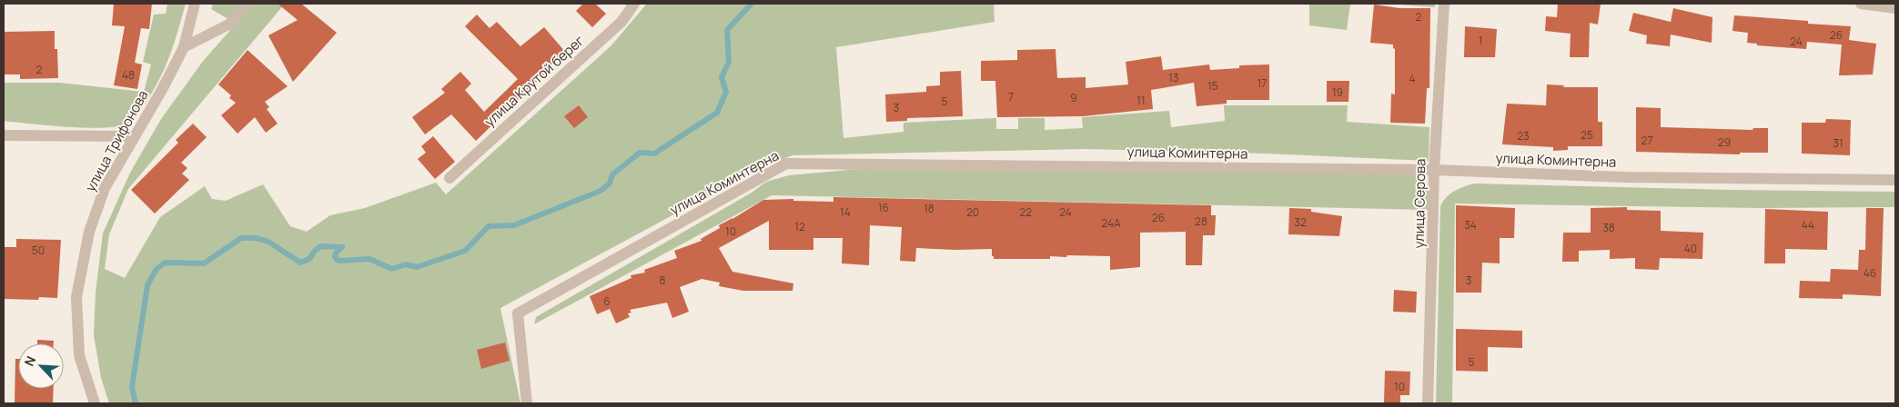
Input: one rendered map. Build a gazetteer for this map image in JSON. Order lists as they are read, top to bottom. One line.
{"streets":{"street":["улица Крутой берег","улица Трифонова","улица Коминтерна","улица Серова"]},"crossings":[["улица Коминтерна","улица Серова"]],"house_numbers":["2","26","1","24","2","48","13","4","17","15","19","7","9","11","5","3","25","23","27","29","31","16","18","14","20","22","24","26","28","32","24А","34","44","12","38","10","40","50","46","8","3","6","5","10"],"north":"top left"}
